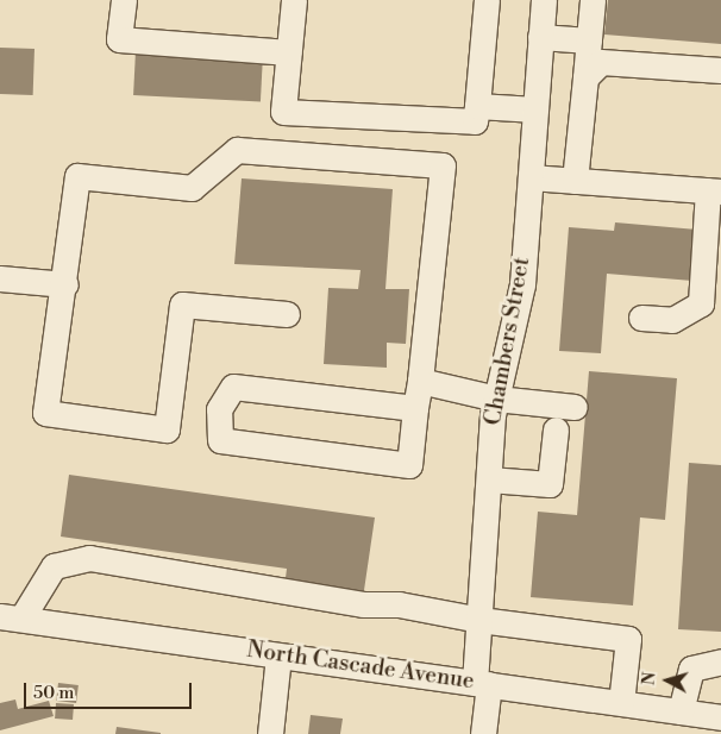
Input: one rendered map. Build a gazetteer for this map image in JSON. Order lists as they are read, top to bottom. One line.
{"streets":{"street":["Chambers Street","North Cascade Avenue"]},"crossings":[["Chambers Street","North Cascade Avenue"]],"scale_bar":"50 m","north":"left"}
